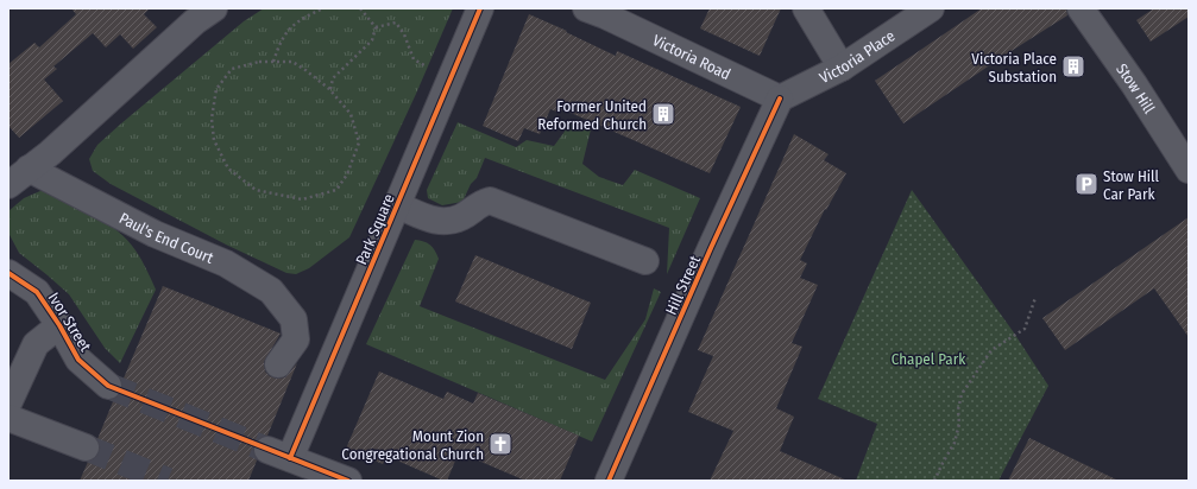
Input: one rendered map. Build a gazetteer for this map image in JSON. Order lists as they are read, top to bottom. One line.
{"streets":{"street":["Victoria Place","Victoria Road","Stow Hill","Park Square","Paul's End Court","Hill Street","Ivor Street"]},"crossings":[["Victoria Place","Victoria Road"],["Victoria Place","Hill Street"],["Victoria Road","Hill Street"]],"parks":["Chapel Park"],"places":{"building":["Victoria Place Substation","Former United Reformed Church"],"parking":["Stow Hill Car Park"],"church":["Mount Zion Congregational Church"]}}
